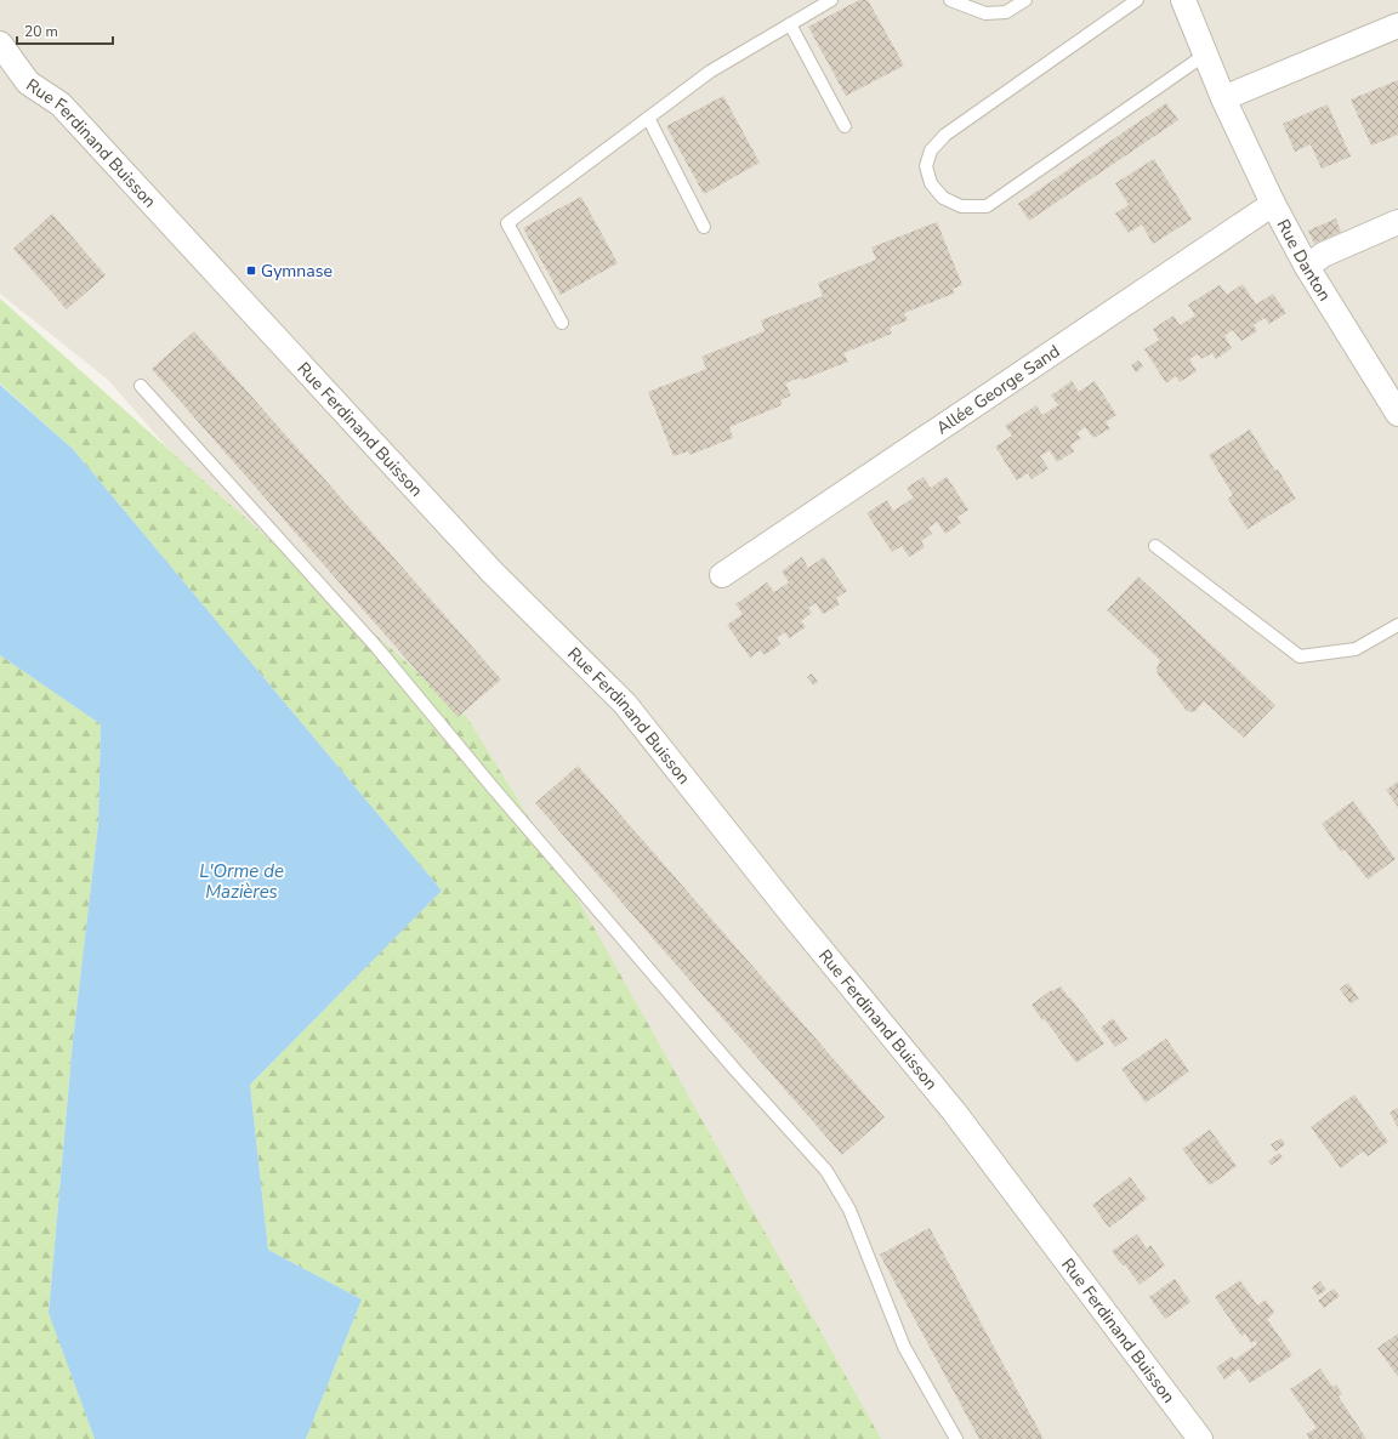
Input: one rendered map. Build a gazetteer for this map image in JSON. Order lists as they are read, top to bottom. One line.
{"streets":{"street":["Rue Ferdinand Buisson","Rue Danton","Allée George Sand"]},"crossings":[["Rue Danton","Allée George Sand"]],"water":["L'Orme de Mazières"],"places":{"transit":["Gymnase"]},"scale_bar":"20 m"}
